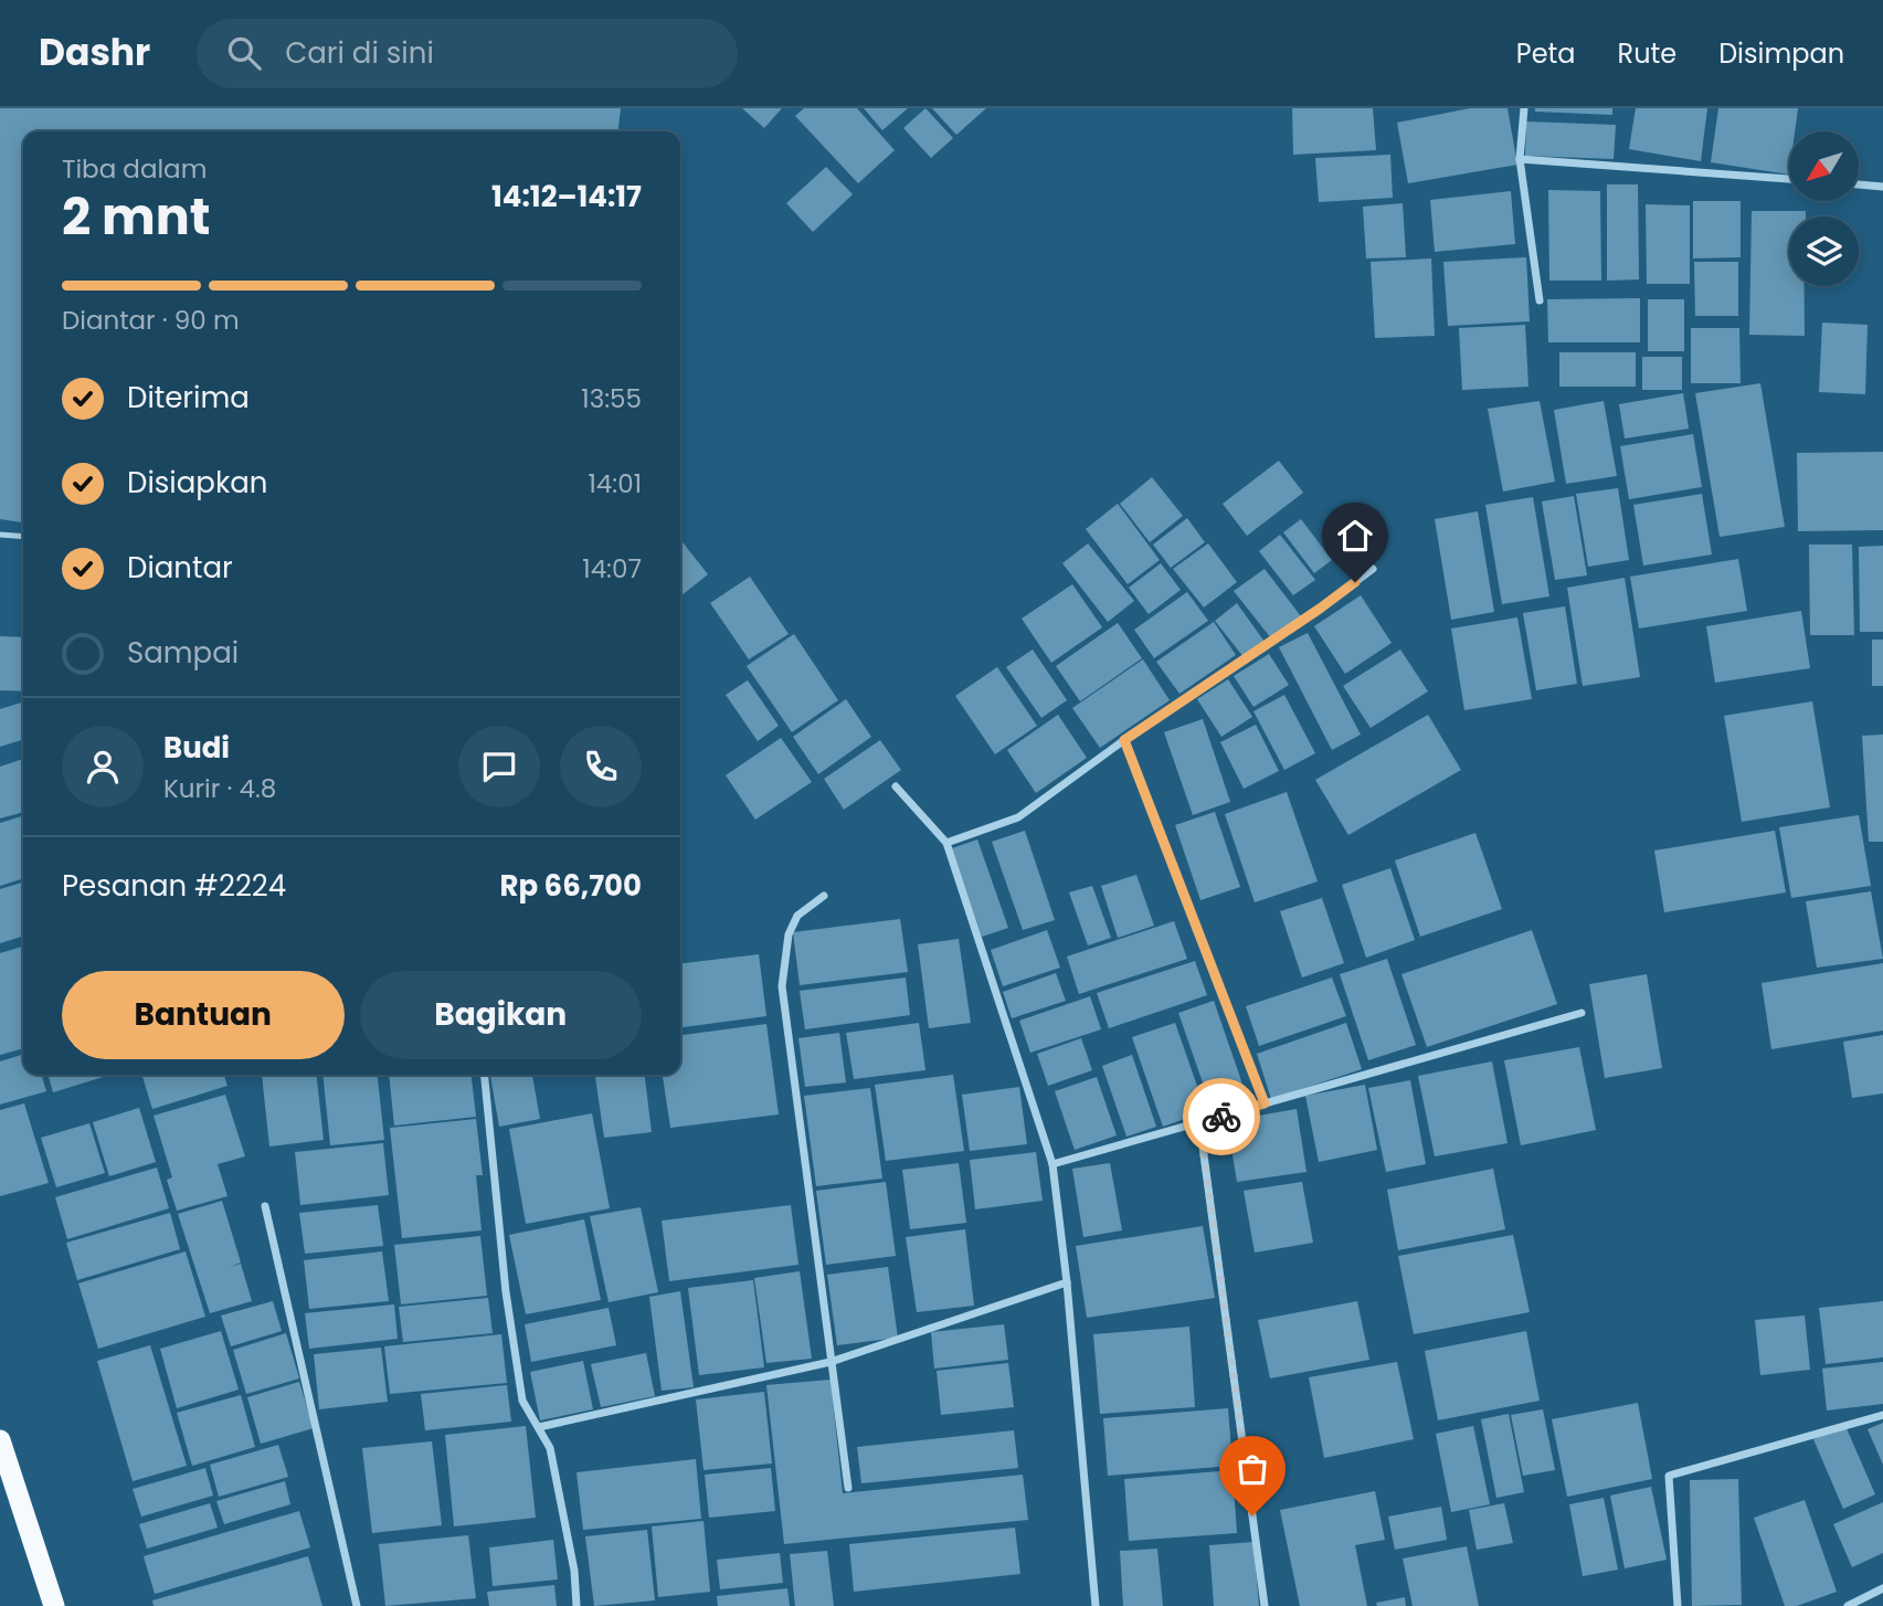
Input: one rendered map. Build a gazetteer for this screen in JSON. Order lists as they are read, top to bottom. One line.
{"north":"bottom left","page":{"header":"Dashr","search":"Cari di sini","nav":["Peta","Rute","Disimpan"],"heading":["2 mnt","Tiba dalam","14:12–14:17"],"panel":["Budi","Kurir · 4.8","Pesanan #2224","Rp 66,700"],"bar":"Diantar · 90 m","list":[["Diterima","13:55"],["Disiapkan","14:01"],["Diantar","14:07"],"Sampai"],"buttons":["Bantuan","Bagikan"]}}
